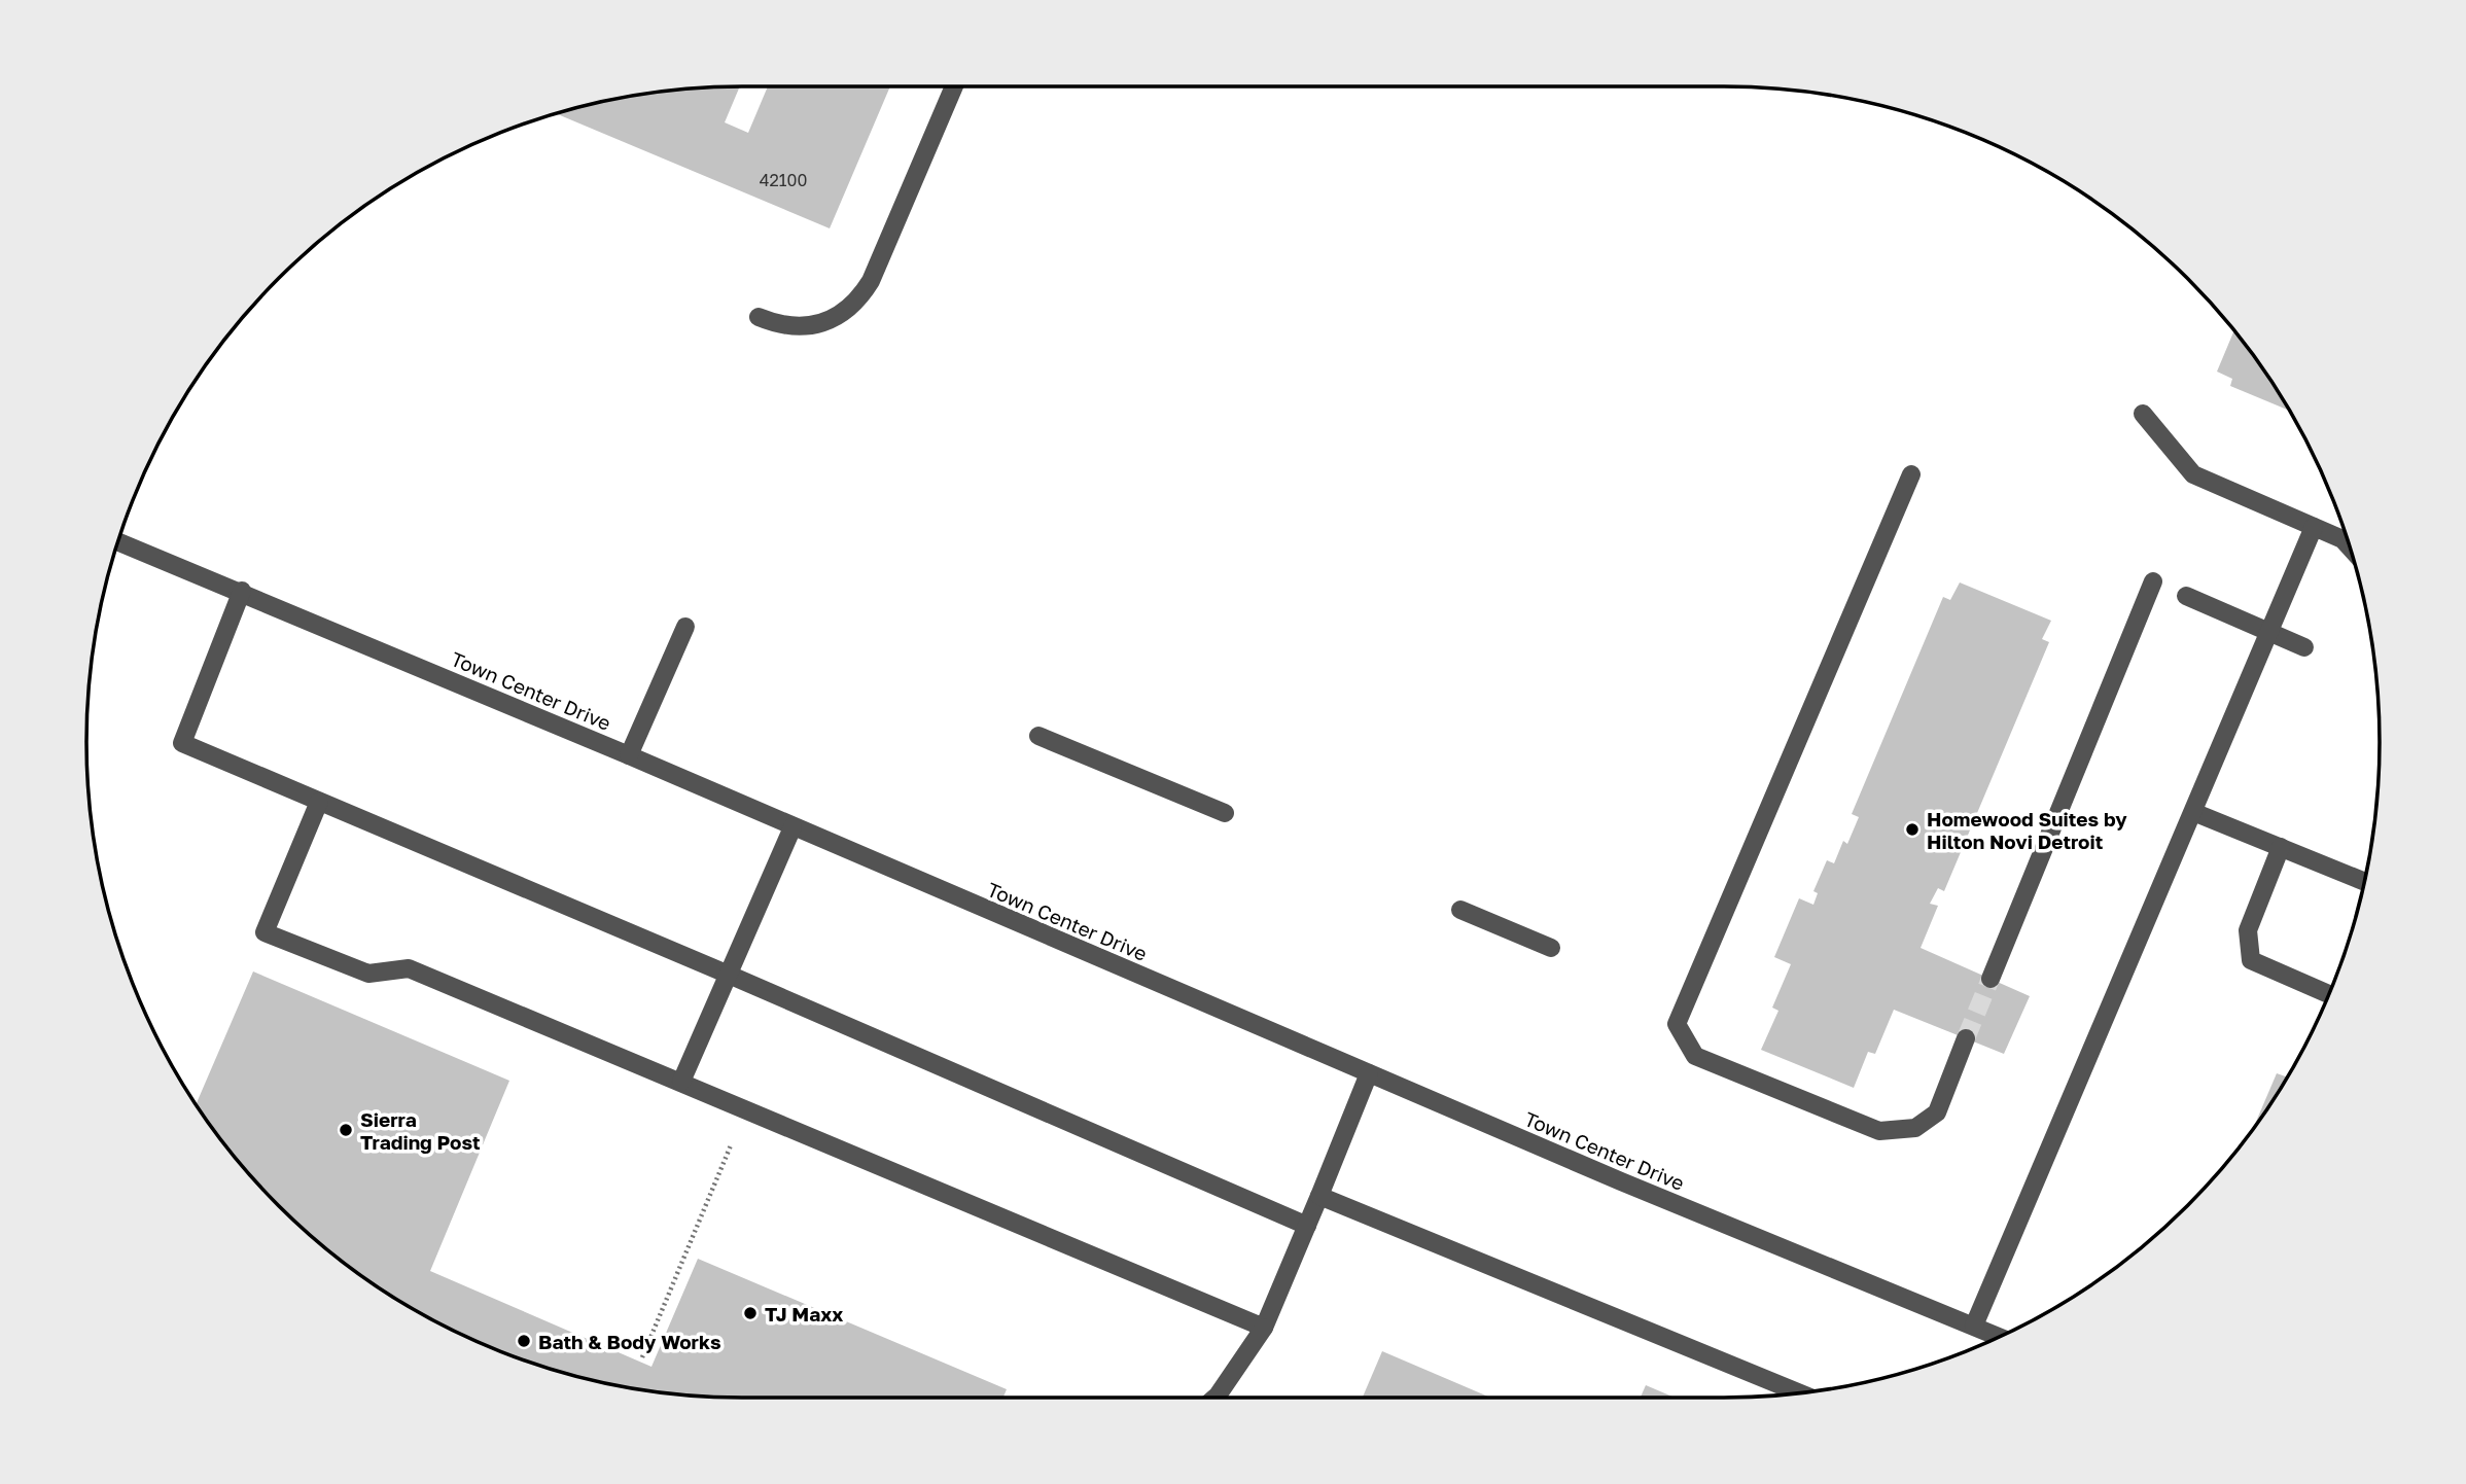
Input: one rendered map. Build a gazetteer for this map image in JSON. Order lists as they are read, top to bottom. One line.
{"streets":{"street":["Town Center Drive"]},"places":["Homewood Suites by Hilton Novi Detroit","Sierra Trading Post","TJ Maxx","Bath & Body Works"],"house_numbers":["42100"]}
